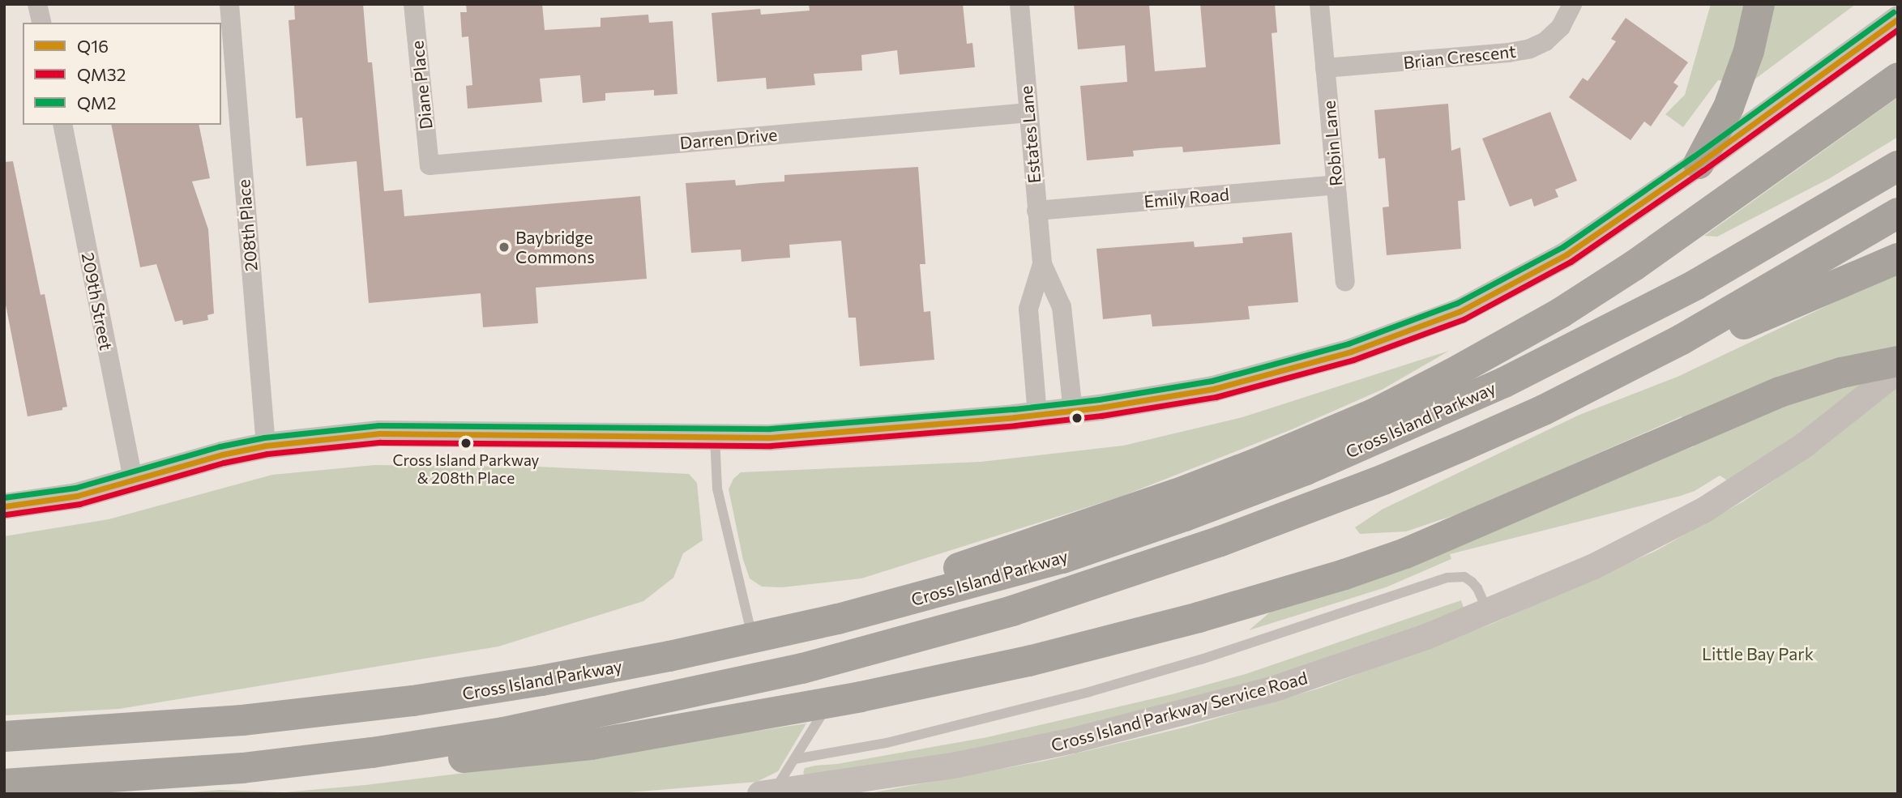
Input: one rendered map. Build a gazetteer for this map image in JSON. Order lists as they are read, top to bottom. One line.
{"streets":{"highway":["Cross Island Parkway"],"street":["Brian Crescent","Diane Place","Estates Lane","Darren Drive","Robin Lane","Emily Road","208th Place","209th Street","Cross Island Parkway Service Road"]},"crossings":[["Brian Crescent","Robin Lane"],["Diane Place","Darren Drive"],["Estates Lane","Darren Drive"],["Estates Lane","Emily Road"],["Robin Lane","Emily Road"]],"parks":["Little Bay Park"],"places":["Baybridge Commons","Cross Island Parkway & 208th Place"],"lines":["transit line QM2","transit line Q16","transit line QM32"],"legend":["Q16","QM32","QM2"]}
